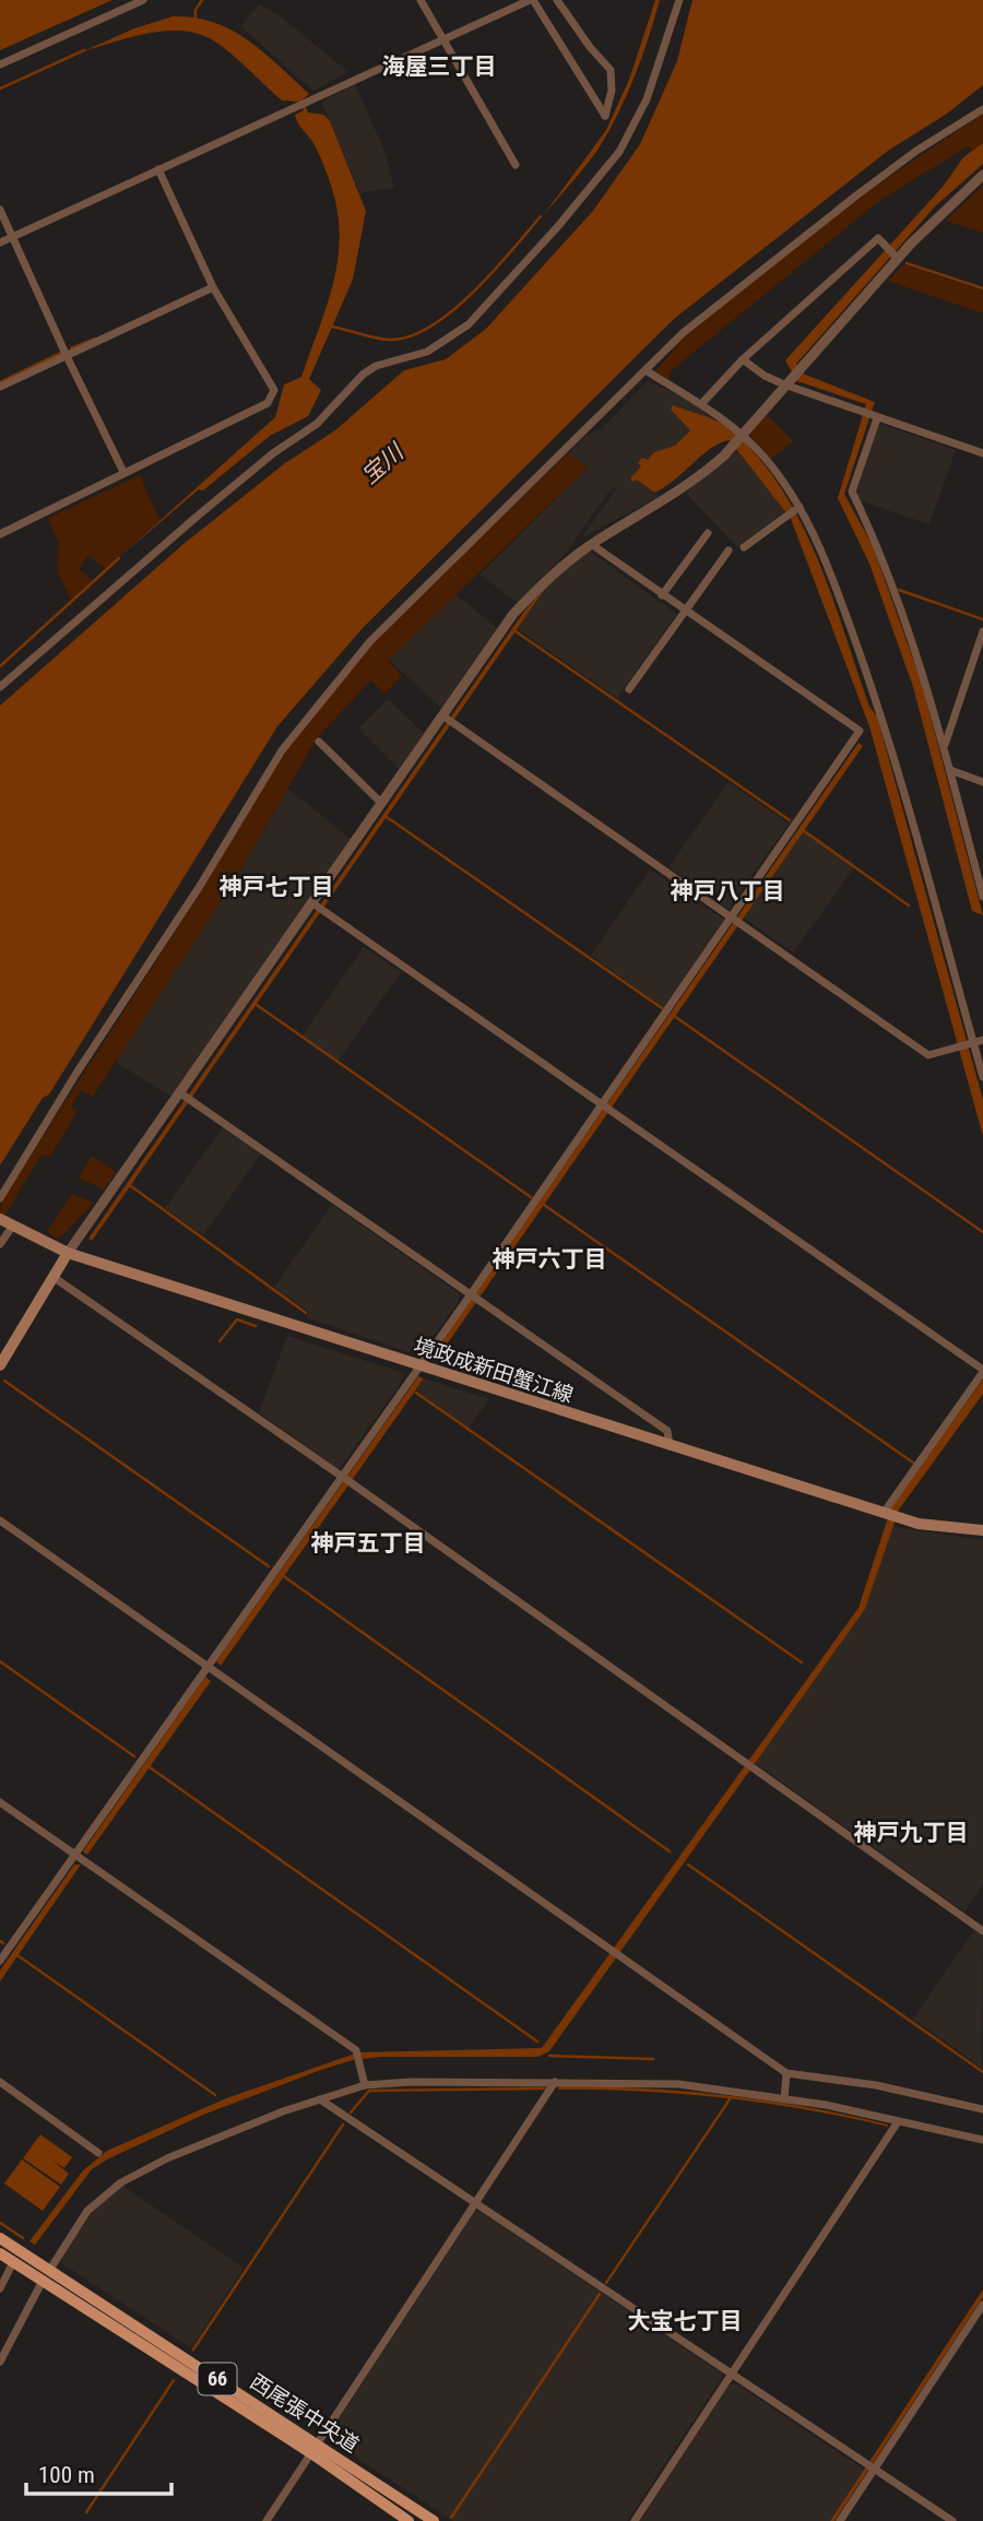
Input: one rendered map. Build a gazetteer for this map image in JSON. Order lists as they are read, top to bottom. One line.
{"streets":{"main road":["境政成新田蟹江線","66","西尾張中央道"]},"districts":["海屋三丁目","神戸七丁目","神戸八丁目","神戸六丁目","神戸五丁目","神戸九丁目","大宝七丁目"],"water":["宝川"],"scale_bar":"100 m"}
